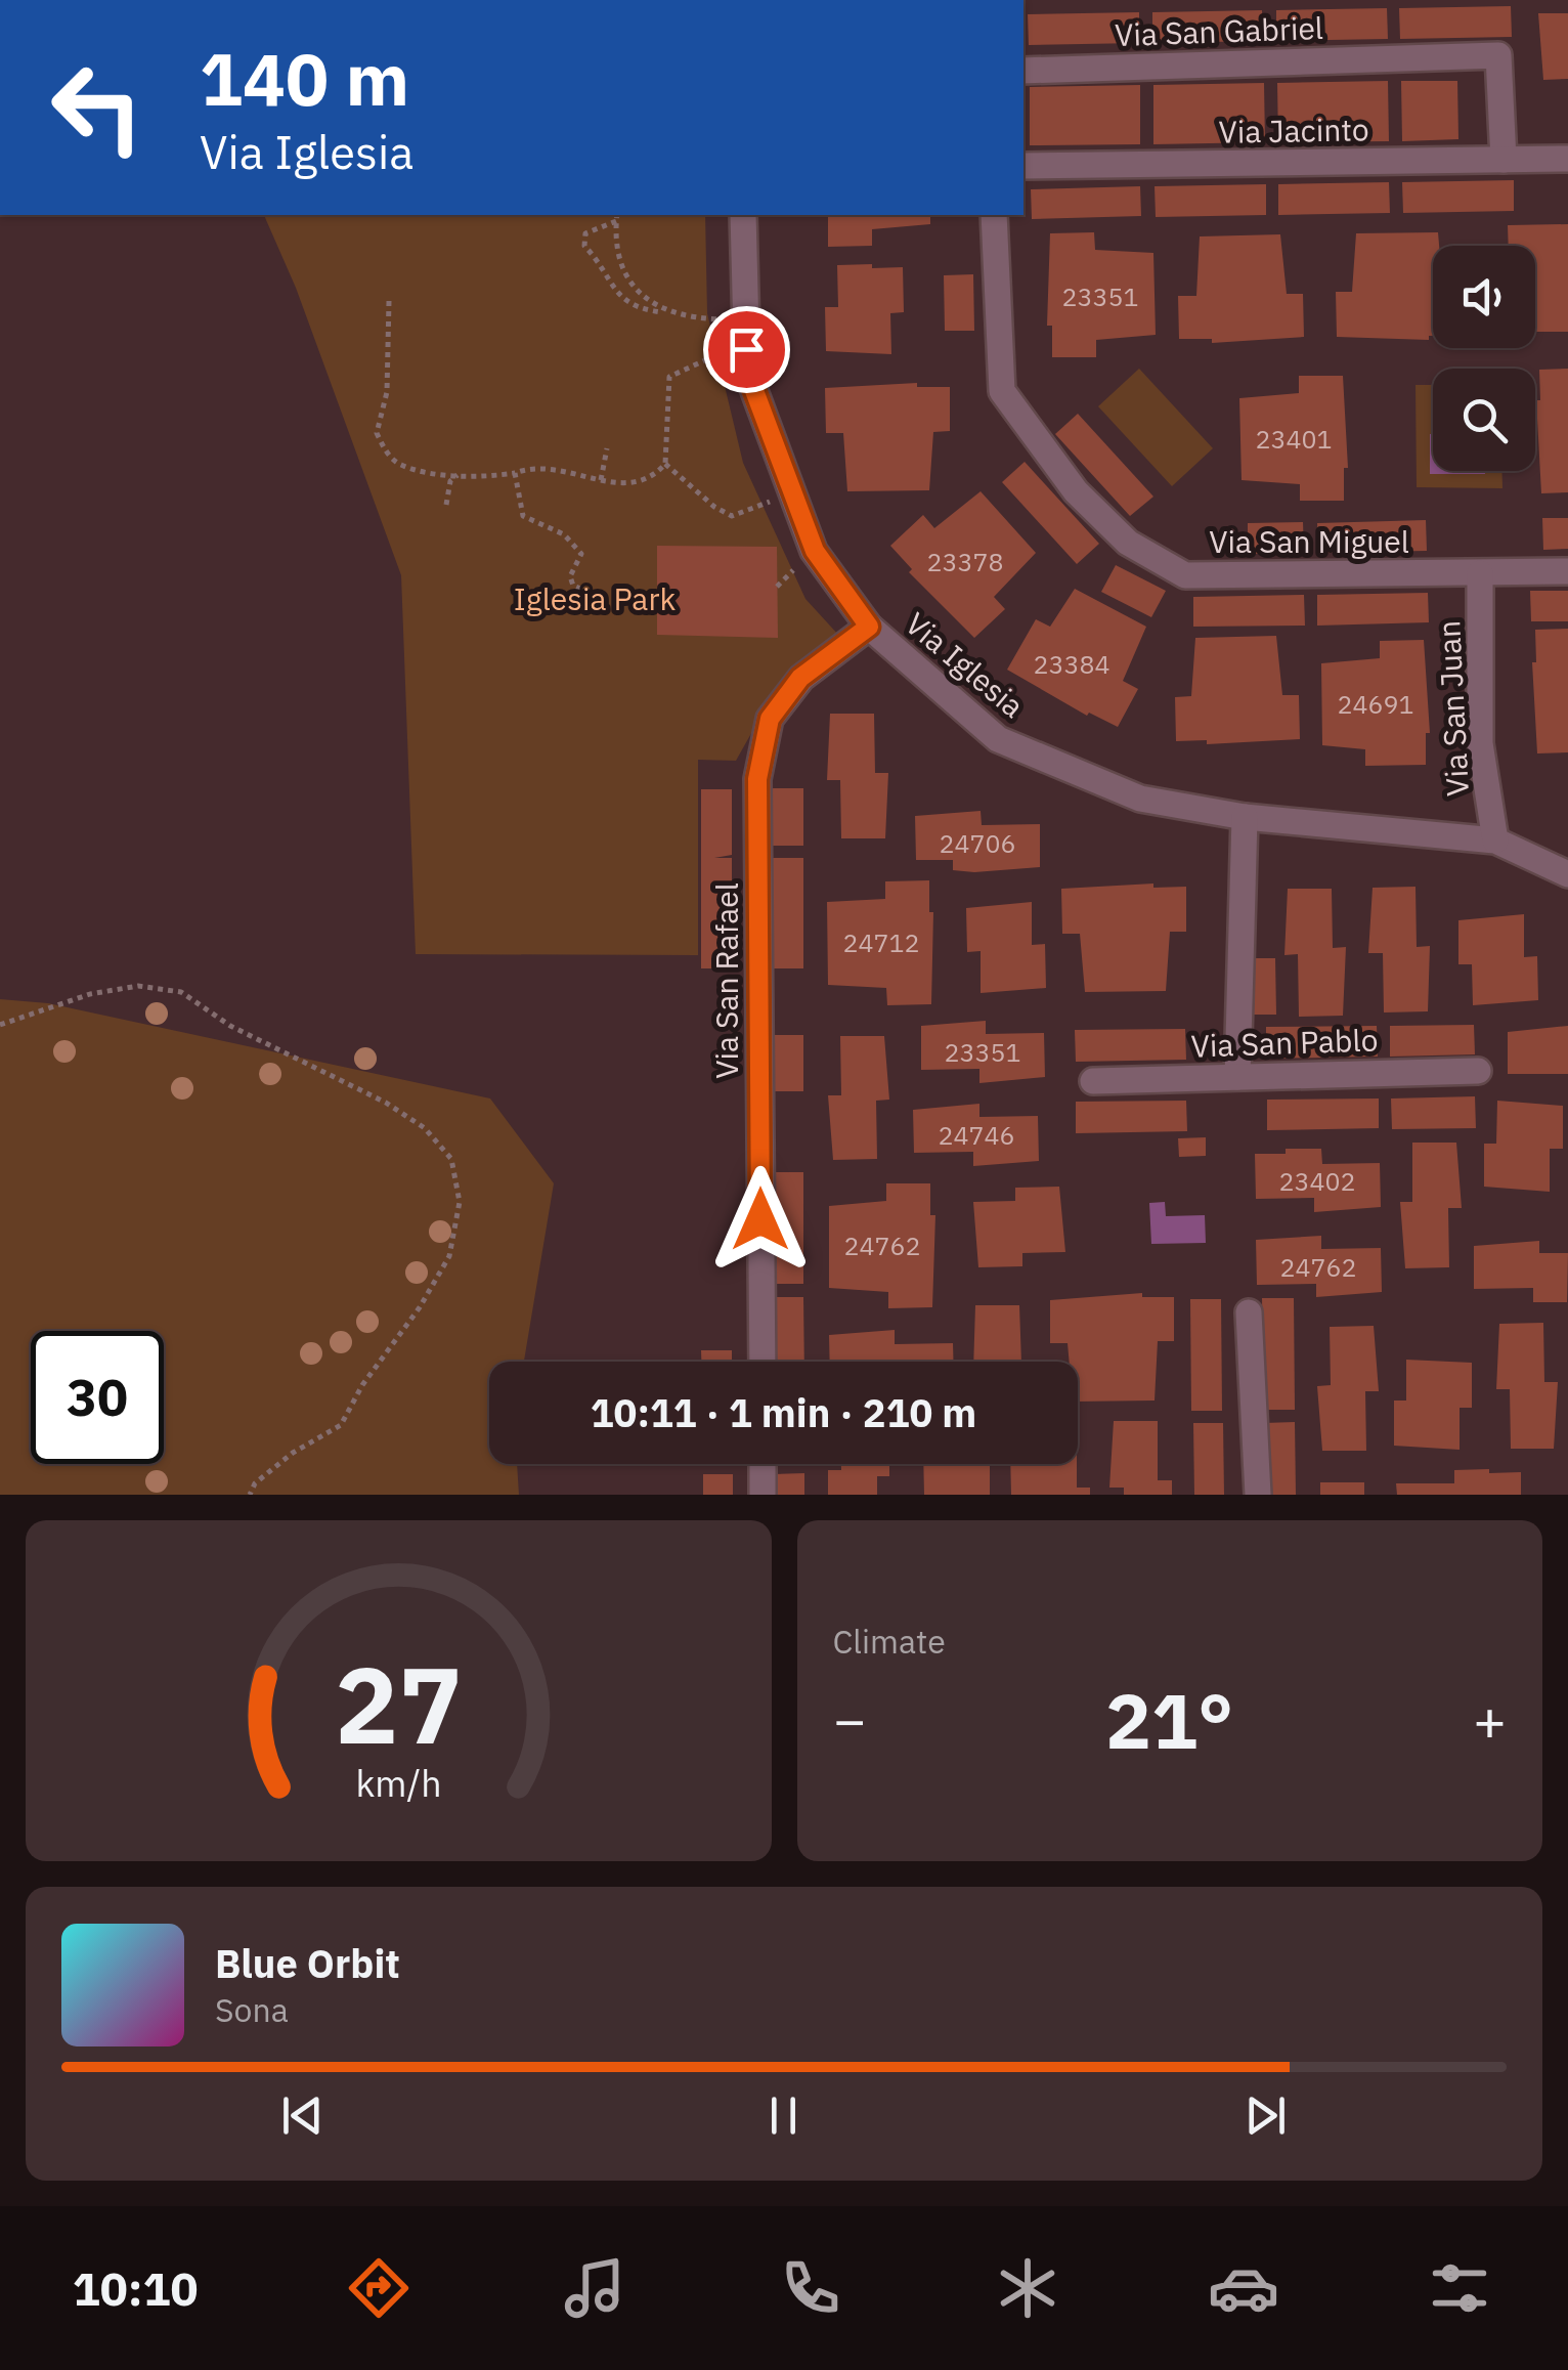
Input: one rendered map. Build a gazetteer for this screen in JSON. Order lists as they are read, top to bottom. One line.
{"streets":{"street":["Via San Gabriel","Via Jacinto","Via San Miguel","Via Iglesia","Via San Juan","Via San Rafael","Via San Pablo"]},"crossings":[["Via San Gabriel","Via Jacinto"],["Via San Miguel","Via San Juan"],["Via Iglesia","Via San Juan"],["Via Iglesia","Via San Rafael"]],"parks":["Iglesia Park"],"house_numbers":["23351","23401","23378","23384","24691","24706","24712","23351","24746","23402","24762","24762"],"page":{"turn":["140 m","Via Iglesia"],"limit":"30","trip":"10:11 · 1 min · 210 m","tile":"Climate","heat":["−","21°","+"],"song":["Blue Orbit","Sona"],"tabs":"10:10","gauge":["27","km/h"]}}
